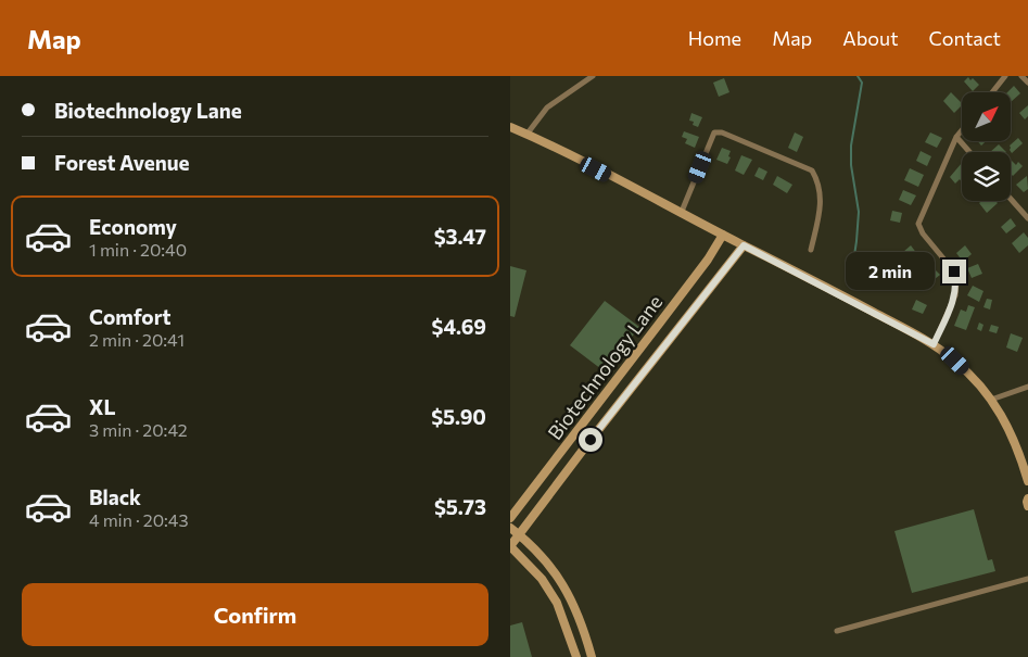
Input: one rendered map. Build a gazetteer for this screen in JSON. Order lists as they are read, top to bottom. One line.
{"streets":{"street":["Biotechnology Lane"]},"north":"top right","page":{"header":"Map","nav":["Home","Map","About","Contact"],"banner":["Biotechnology Lane","Forest Avenue"],"list":[{"name":"Economy","note":"1 min · 20:40","value":"$3.47"},{"name":"Comfort","note":"2 min · 20:41","value":"$4.69"},{"name":"XL","note":"3 min · 20:42","value":"$5.90"},{"name":"Black","note":"4 min · 20:43","value":"$5.73"}],"bubble":"2 min","buttons":"Confirm"}}
